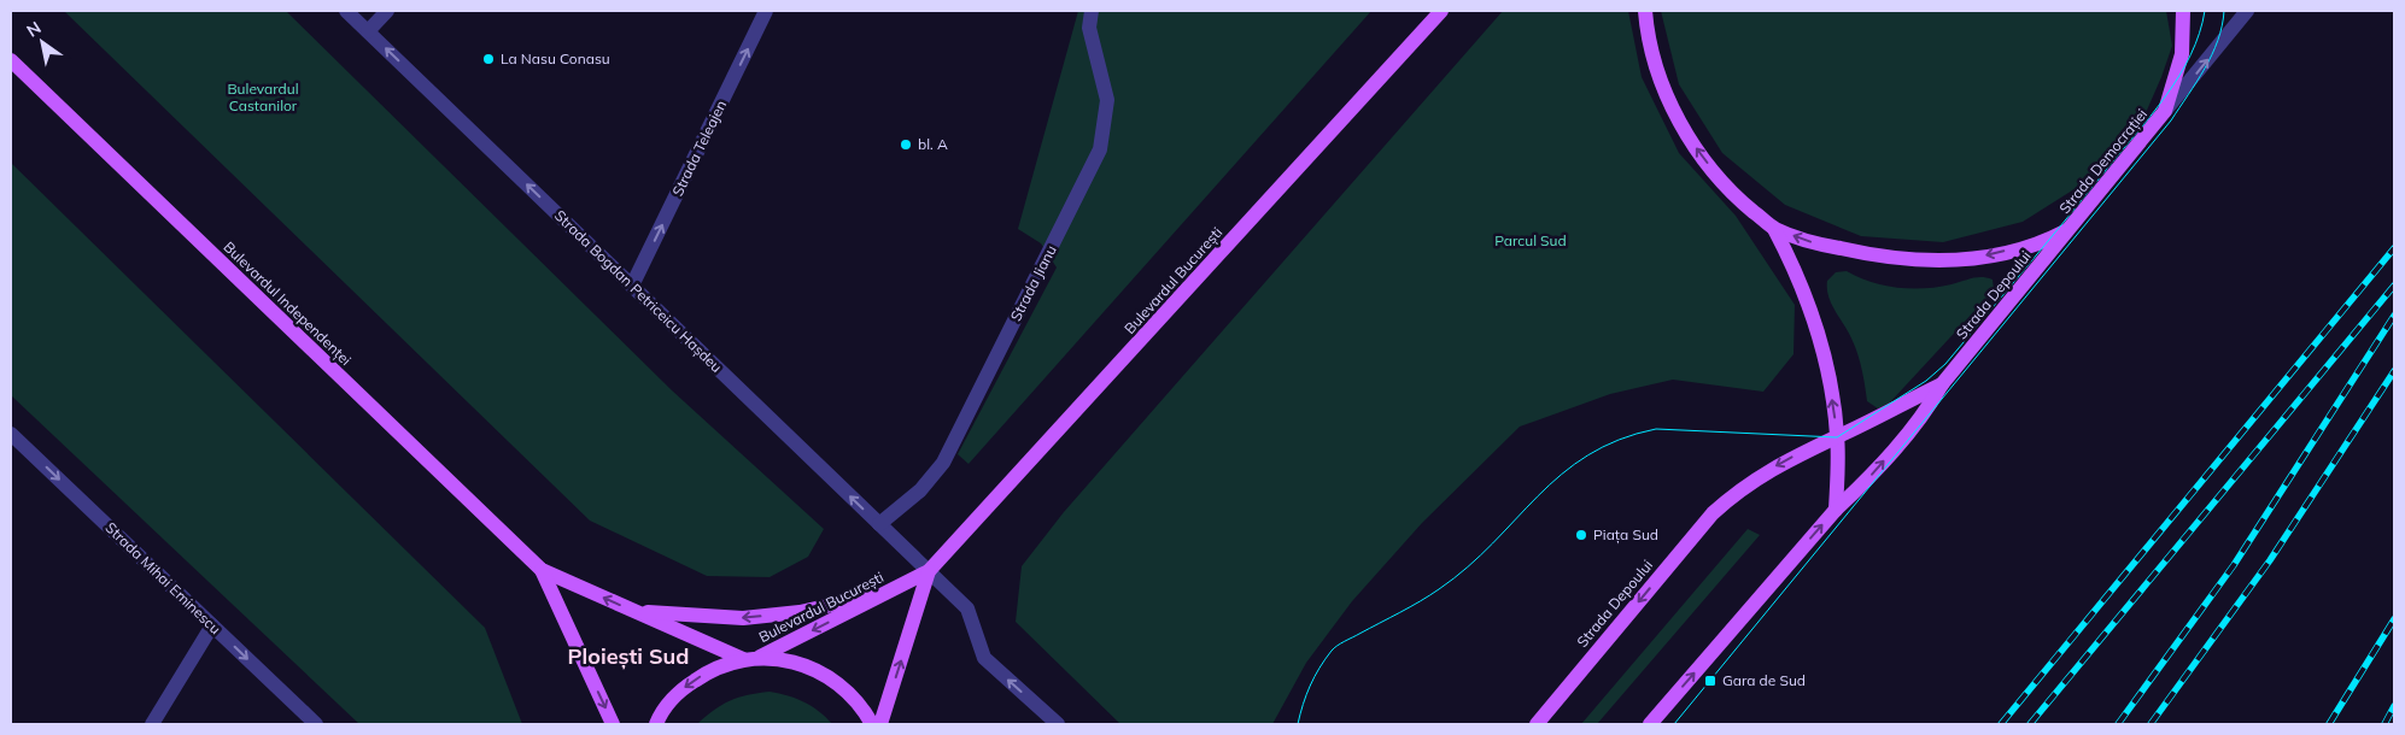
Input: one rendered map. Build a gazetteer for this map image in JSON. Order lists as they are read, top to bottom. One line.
{"streets":{"main road":["Strada Democrației","Bulevardul București","Strada Depoului","Bulevardul Independenței"],"street":["Strada Teleajen","Strada Jianu","Strada Bogdan Petriceicu Hașdeu","Strada Mihai Eminescu"]},"crossings":[["Strada Teleajen","Strada Bogdan Petriceicu Hașdeu"],["Strada Democrației","Strada Depoului"],["Bulevardul București","Strada Bogdan Petriceicu Hașdeu"],["Strada Jianu","Strada Bogdan Petriceicu Hașdeu"]],"one_way":["Strada Teleajen","Strada Bogdan Petriceicu Hașdeu","Strada Mihai Eminescu"],"districts":["Ploiești Sud"],"parks":["Bulevardul Castanilor","Parcul Sud"],"places":{"other":["La Nasu Conasu","bl. A","Piața Sud"],"transit":["Gara de Sud"]},"north":"top left"}
